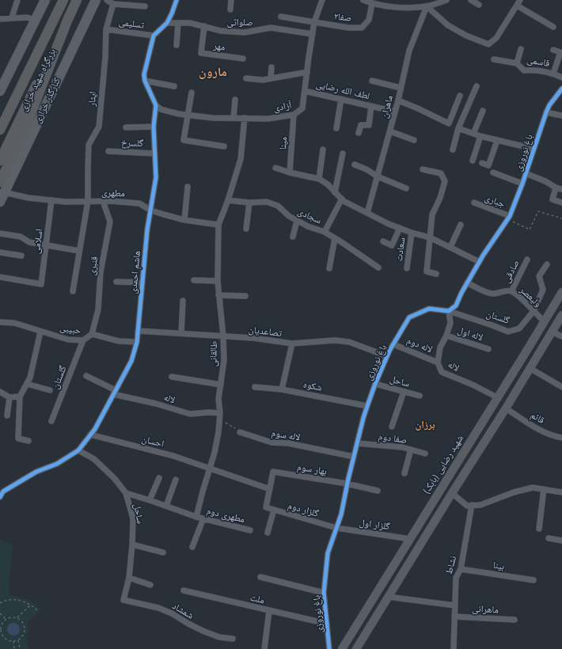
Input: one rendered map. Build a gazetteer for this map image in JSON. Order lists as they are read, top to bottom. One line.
{"streets":{"highway":["بزرگراه شهید خرازی"],"main road":["کنارگذر خرازی","شهید رضایی (بابک)"],"street":["صفا۲","صلواتی","تسلیمی","مهر","قاسمی","لطف الله رضایی","ایثار","آزادی","ماهران","گلسرخ","مینا","باغ نوروزی","مطهری","جباری","سجادی","اسلامی","سعادت","قنبری","صادقی","هاشم احمدی","ولیعصر","گلستان","حبیبی","تصاعدیان","لاله اول","لاله دوم","طالقانی","لاله","ساحل","شکوه","قائم","لاله سوم","صفا دوم","احسان","بهار سوم","گلزار دوم","مطهری دوم","گلزار اول","نشاط","بینا","ملت","ماهرانی","شمشاد"]},"crossings":[["صفا۲","آزادی"],["صلواتی","مهر"],["صلواتی","آزادی"],["تسلیمی","ایثار"],["لطف الله رضایی","آزادی"],["لطف الله رضایی","ماهران"],["ایثار","مطهری"],["کنارگذر خرازی","مطهری"],["آزادی","مینا"],["آزادی","هاشم احمدی"],["آزادی","طالقانی"],["گلسرخ","هاشم احمدی"],["باغ نوروزی","جباری"],["باغ نوروزی","ولیعصر"],["باغ نوروزی","گلستان"],["باغ نوروزی","تصاعدیان"],["باغ نوروزی","لاله دوم"],["باغ نوروزی","لاله"],["باغ نوروزی","ساحل"],["باغ نوروزی","شکوه"],["باغ نوروزی","لاله سوم"],["باغ نوروزی","صفا دوم"],["باغ نوروزی","بهار سوم"],["باغ نوروزی","گلزار دوم"],["باغ نوروزی","گلزار اول"],["باغ نوروزی","ملت"],["مطهری","اسلامی"],["مطهری","قنبری"],["مطهری","هاشم احمدی"],["مطهری","طالقانی"],["سجادی","طالقانی"],["قنبری","حبیبی"],["صادقی","ولیعصر"],["هاشم احمدی","حبیبی"],["هاشم احمدی","تصاعدیان"],["هاشم احمدی","لاله"],["هاشم احمدی","ساحل"],["هاشم احمدی","احسان"],["ولیعصر","گلستان"],["ولیعصر","شهید رضایی (بابک)"],["گلستان","حبیبی"],["گلستان","لاله"],["تصاعدیان","طالقانی"],["لاله اول","لاله"],["لاله دوم","لاله"],["طالقانی","لاله"],["طالقانی","احسان"],["طالقانی","مطهری دوم"],["لاله","شهید رضایی (بابک)"],["ساحل","شمشاد"],["احسان","بهار سوم"],["احسان","گلزار دوم"],["شهید رضایی (بابک)","گلزار اول"],["بهار سوم","گلزار دوم"],["گلزار دوم","گلزار اول"],["نشاط","بینا"],["نشاط","ماهرانی"]],"districts":["مارون","برزان"]}
